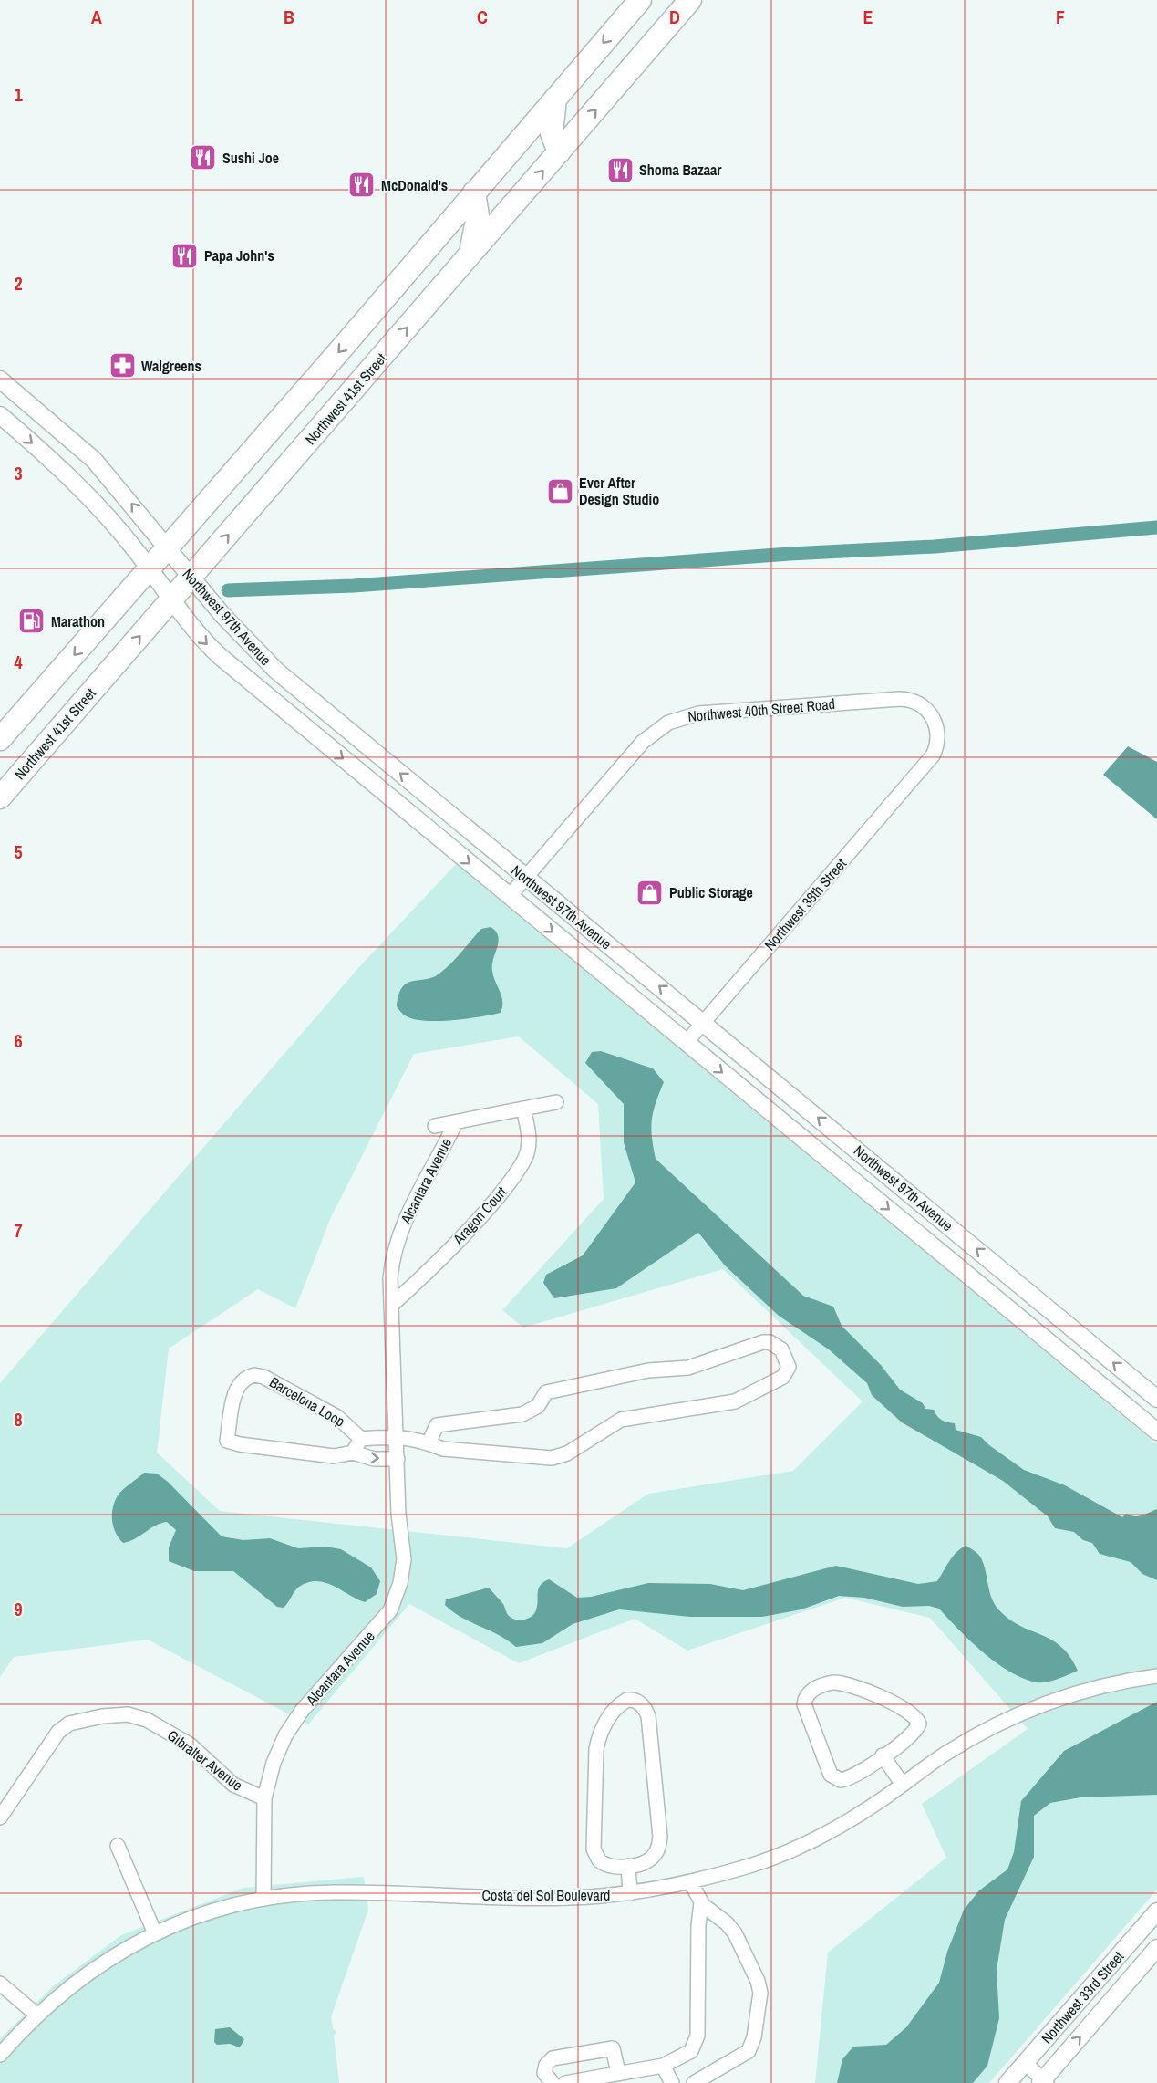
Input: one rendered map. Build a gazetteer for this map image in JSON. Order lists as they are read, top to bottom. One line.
{"streets":{"main road":["Northwest 41st Street"],"street":["Northwest 97th Avenue","Northwest 40th Street Road","Northwest 38th Street","Alcantara Avenue","Aragon Court","Barcelona Loop","Gibralter Avenue","Costa del Sol Boulevard","Northwest 33rd Street"]},"crossings":[["Northwest 41st Street","Northwest 97th Avenue"],["Northwest 97th Avenue","Northwest 40th Street Road"],["Northwest 97th Avenue","Northwest 38th Street"],["Northwest 40th Street Road","Northwest 38th Street"],["Alcantara Avenue","Aragon Court"],["Alcantara Avenue","Barcelona Loop"],["Alcantara Avenue","Gibralter Avenue"],["Alcantara Avenue","Costa del Sol Boulevard"]],"places":{"restaurant":["Sushi Joe","Shoma Bazaar","McDonald's","Papa John's"],"pharmacy":["Walgreens"],"shop":["Ever After Design Studio","Public Storage"],"fuel station":["Marathon"]},"grid":{"columns":["A","B","C","D","E","F"],"rows":["1","2","3","4","5","6","7","8","9"]}}
